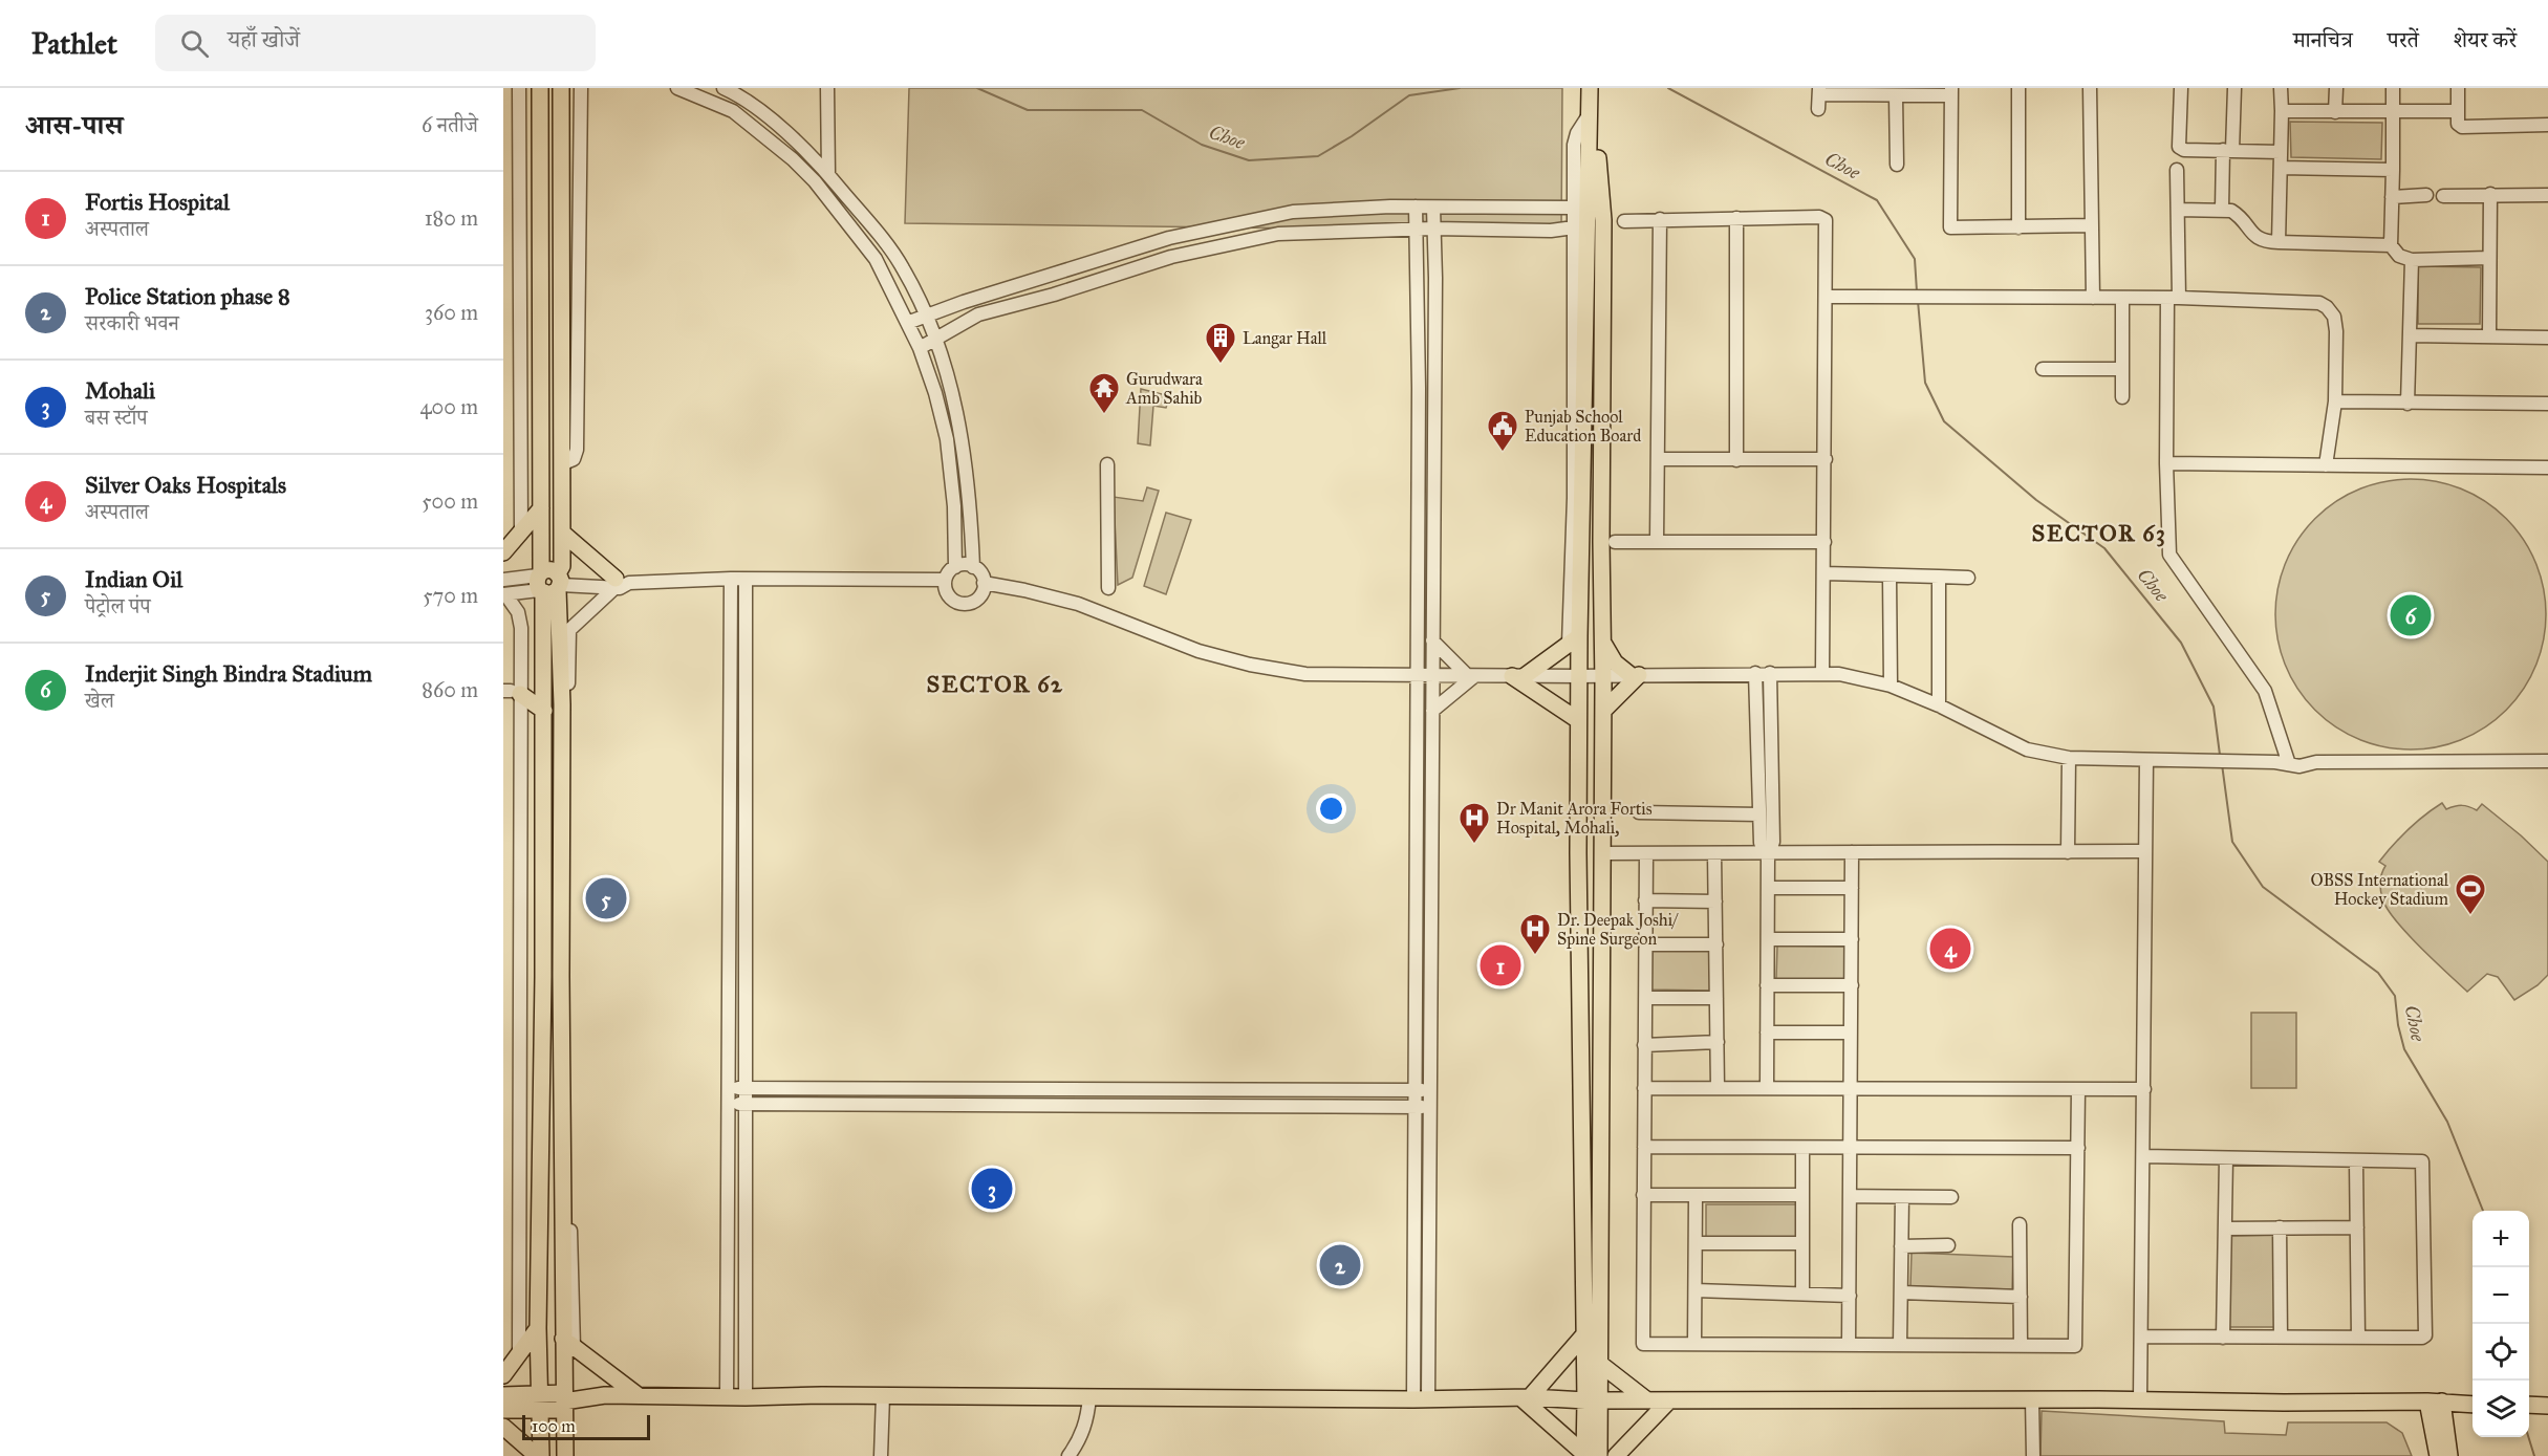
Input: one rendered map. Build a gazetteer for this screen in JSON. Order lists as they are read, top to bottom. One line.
{"districts":["SECTOR 63","SECTOR 62"],"water":["Choe"],"places":{"building":["Langar Hall"],"temple":["Gurudwara Amb Sahib"],"public building":["Punjab School Education Board"],"hospital":["Dr Manit Arora Fortis Hospital, Mohali,","Dr. Deepak Joshi/ Spine Surgeon"],"sports":["OBSS International Hockey Stadium"]},"scale_bar":"100 m","page":{"header":"Pathlet","search":"यहाँ खोजें","nav":["मानचित्र","परतें","शेयर करें"],"heading":["आस-पास","6 नतीजे"],"list":[{"mark":"1","name":"Fortis Hospital","note":"अस्पताल","value":"180 m"},{"mark":"2","name":"Police Station phase 8","note":"सरकारी भवन","value":"360 m"},{"mark":"3","name":"Mohali","note":"बस स्टॉप","value":"400 m"},{"mark":"4","name":"Silver Oaks Hospitals","note":"अस्पताल","value":"500 m"},{"mark":"5","name":"Indian Oil","note":"पेट्रोल पंप","value":"570 m"},{"mark":"6","name":"Inderjit Singh Bindra Stadium","note":"खेल","value":"860 m"}],"pins":["6","5","4","1","3","2"],"map_buttons":["+","−"],"scale":"100 m"}}
